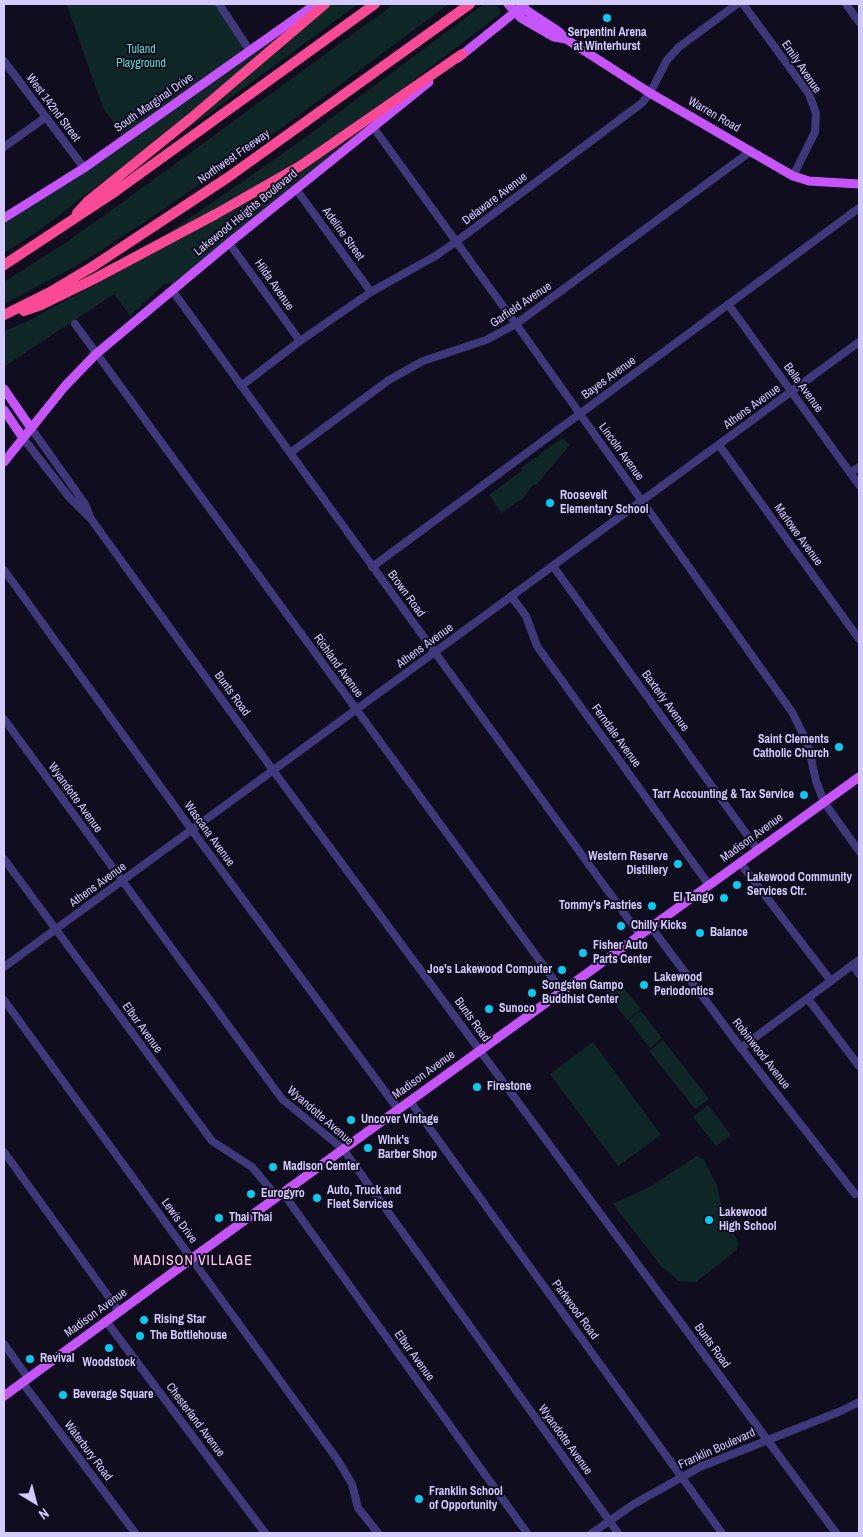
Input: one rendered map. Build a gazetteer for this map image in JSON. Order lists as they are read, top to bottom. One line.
{"streets":{"highway":["Northwest Freeway"],"main road":["South Marginal Drive","Warren Road","Lakewood Heights Boulevard","Madison Avenue"],"street":["Emily Avenue","West 142nd Street","Delaware Avenue","Adeline Street","Hilda Avenue","Garfield Avenue","Bayes Avenue","Belle Avenue","Athens Avenue","Lincoln Avenue","Marlowe Avenue","Brown Road","Richland Avenue","Bunts Road","Baxterly Avenue","Ferndale Avenue","Wyandotte Avenue","Wascana Avenue","Elbur Avenue","Robinwood Avenue","Lewis Drive","Parkwood Road","Chesterland Avenue","Franklin Boulevard","Waterbury Road"]},"crossings":[["Emily Avenue","Warren Road"],["South Marginal Drive","West 142nd Street"],["Warren Road","Delaware Avenue"],["Warren Road","Lakewood Heights Boulevard"],["Warren Road","Garfield Avenue"],["Delaware Avenue","Adeline Street"],["Delaware Avenue","Hilda Avenue"],["Delaware Avenue","Lincoln Avenue"],["Delaware Avenue","Brown Road"],["Lakewood Heights Boulevard","Adeline Street"],["Lakewood Heights Boulevard","Hilda Avenue"],["Lakewood Heights Boulevard","Lincoln Avenue"],["Lakewood Heights Boulevard","Brown Road"],["Lakewood Heights Boulevard","Richland Avenue"],["Lakewood Heights Boulevard","Bunts Road"],["Garfield Avenue","Lincoln Avenue"],["Garfield Avenue","Brown Road"],["Bayes Avenue","Belle Avenue"],["Bayes Avenue","Lincoln Avenue"],["Bayes Avenue","Brown Road"],["Belle Avenue","Athens Avenue"],["Athens Avenue","Lincoln Avenue"],["Athens Avenue","Marlowe Avenue"],["Athens Avenue","Brown Road"],["Athens Avenue","Richland Avenue"],["Athens Avenue","Bunts Road"],["Athens Avenue","Baxterly Avenue"],["Athens Avenue","Ferndale Avenue"],["Athens Avenue","Wyandotte Avenue"],["Athens Avenue","Wascana Avenue"],["Athens Avenue","Elbur Avenue"],["Lincoln Avenue","Madison Avenue"],["Brown Road","Madison Avenue"],["Richland Avenue","Madison Avenue"],["Bunts Road","Madison Avenue"],["Bunts Road","Franklin Boulevard"],["Baxterly Avenue","Madison Avenue"],["Ferndale Avenue","Madison Avenue"],["Wyandotte Avenue","Madison Avenue"],["Wyandotte Avenue","Franklin Boulevard"],["Wascana Avenue","Madison Avenue"],["Madison Avenue","Elbur Avenue"],["Madison Avenue","Robinwood Avenue"],["Madison Avenue","Lewis Drive"],["Madison Avenue","Parkwood Road"],["Madison Avenue","Chesterland Avenue"],["Madison Avenue","Waterbury Road"],["Parkwood Road","Franklin Boulevard"]],"districts":["MADISON VILLAGE"],"parks":["Tuland Playground"],"places":["Serpentini Arena at Winterhurst","Roosevelt Elementary School","Saint Clements Catholic Church","Tarr Accounting & Tax Service","Western Reserve Distillery","Lakewood Community Services Ctr.","El Tango","Tommy's Pastries","Chilly Kicks","Balance","Fisher Auto Parts Center","Joe's Lakewood Computer","Lakewood Periodontics","Songsten Gampo Buddhist Center","Sunoco","Firestone","Uncover Vintage","WInk's Barber Shop","Madison Cemter","Eurogyro","Auto, Truck and Fleet Services","Thai Thai","Lakewood High School","Rising Star","The Bottlehouse","Woodstock","Revival","Beverage Square","Franklin School of Opportunity"],"north":"bottom right"}
